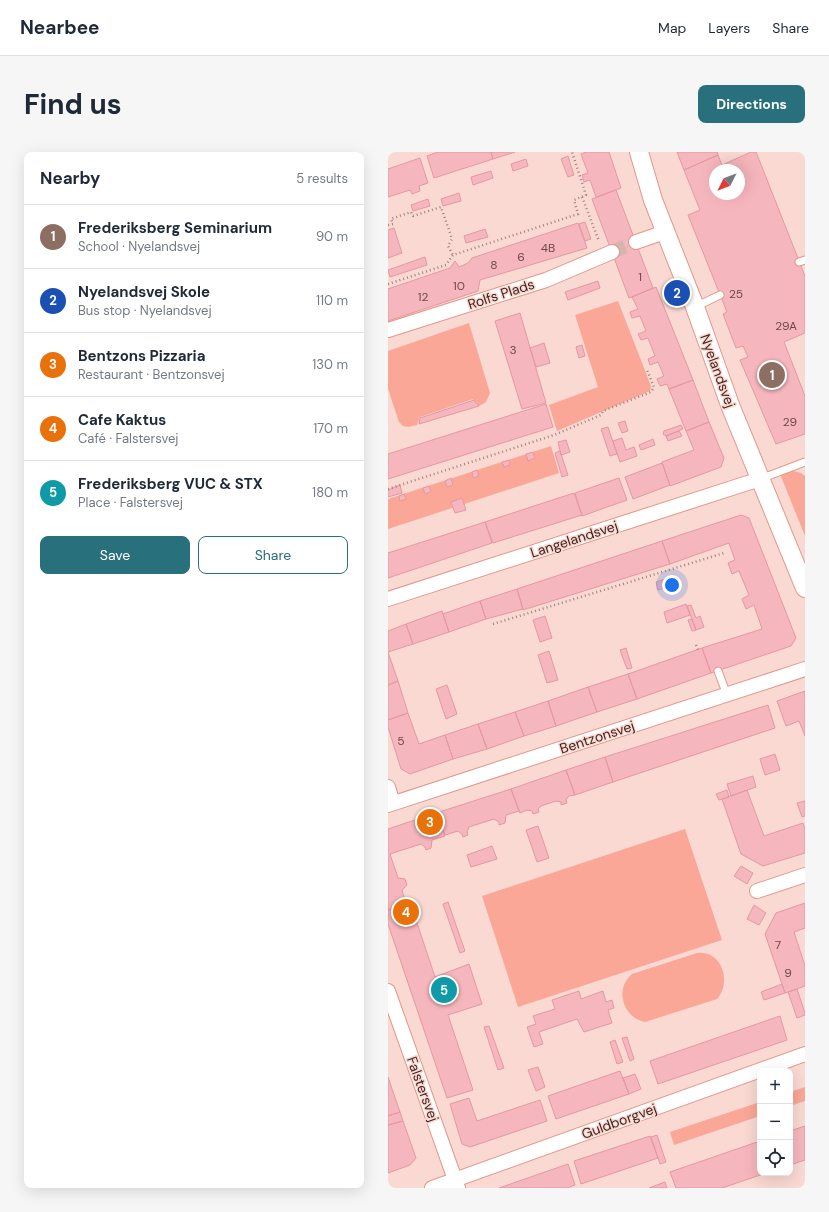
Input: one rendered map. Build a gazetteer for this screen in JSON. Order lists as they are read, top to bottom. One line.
{"streets":{"street":["Rolfs Plads","Nyelandsvej","Langelandsvej","Bentzonsvej","Falstersvej","Guldborgvej"]},"crossings":[["Nyelandsvej","Langelandsvej"],["Falstersvej","Guldborgvej"]],"house_numbers":["4B","6","8","1","10","25","12","29A","3","29","5","7","9"],"north":"bottom left","page":{"header":"Nearbee","nav":["Map","Layers","Share"],"buttons":["Directions",["Save","Share"]],"title":"Find us","heading":["Nearby","5 results"],"list":[{"mark":"1","name":"Frederiksberg Seminarium","note":"School · Nyelandsvej","value":"90 m"},{"mark":"2","name":"Nyelandsvej Skole","note":"Bus stop · Nyelandsvej","value":"110 m"},{"mark":"3","name":"Bentzons Pizzaria","note":"Restaurant · Bentzonsvej","value":"130 m"},{"mark":"4","name":"Cafe Kaktus","note":"Café · Falstersvej","value":"170 m"},{"mark":"5","name":"Frederiksberg VUC & STX","note":"Place · Falstersvej","value":"180 m"}],"pins":["2","1","3","4","5"],"map_buttons":["+","−"]}}
